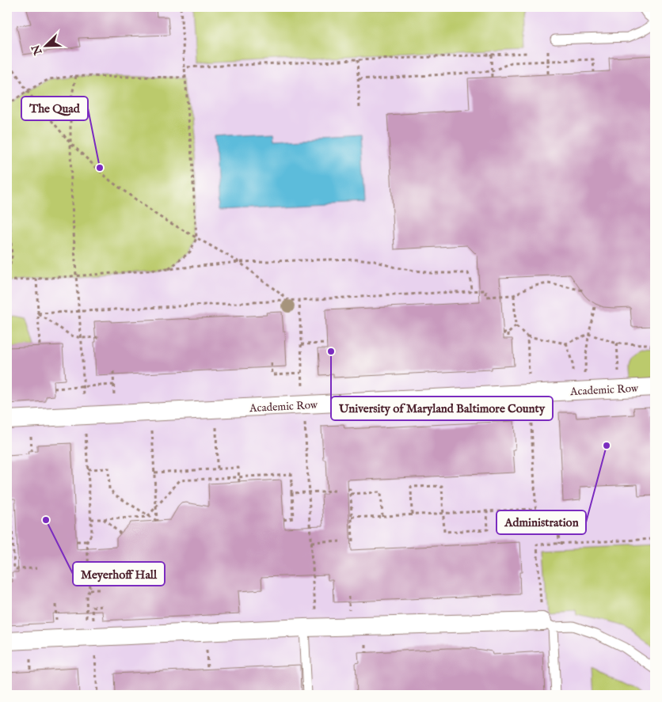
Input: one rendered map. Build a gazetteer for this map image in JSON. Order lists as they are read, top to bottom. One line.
{"streets":{"street":["Academic Row"]},"places":["The Quad","University of Maryland Baltimore County","Administration","Meyerhoff Hall"],"north":"bottom left"}
